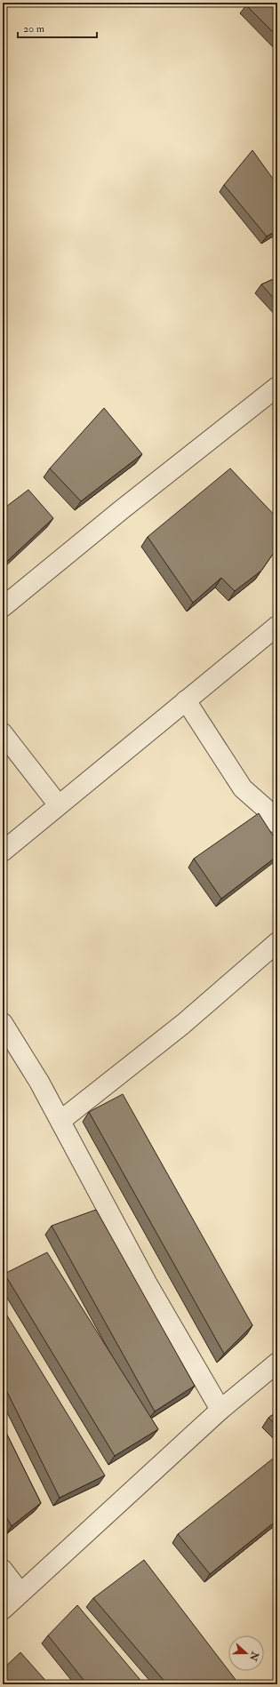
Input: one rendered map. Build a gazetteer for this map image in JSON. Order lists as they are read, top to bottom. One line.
{"scale_bar":"20 m","north":"right"}
